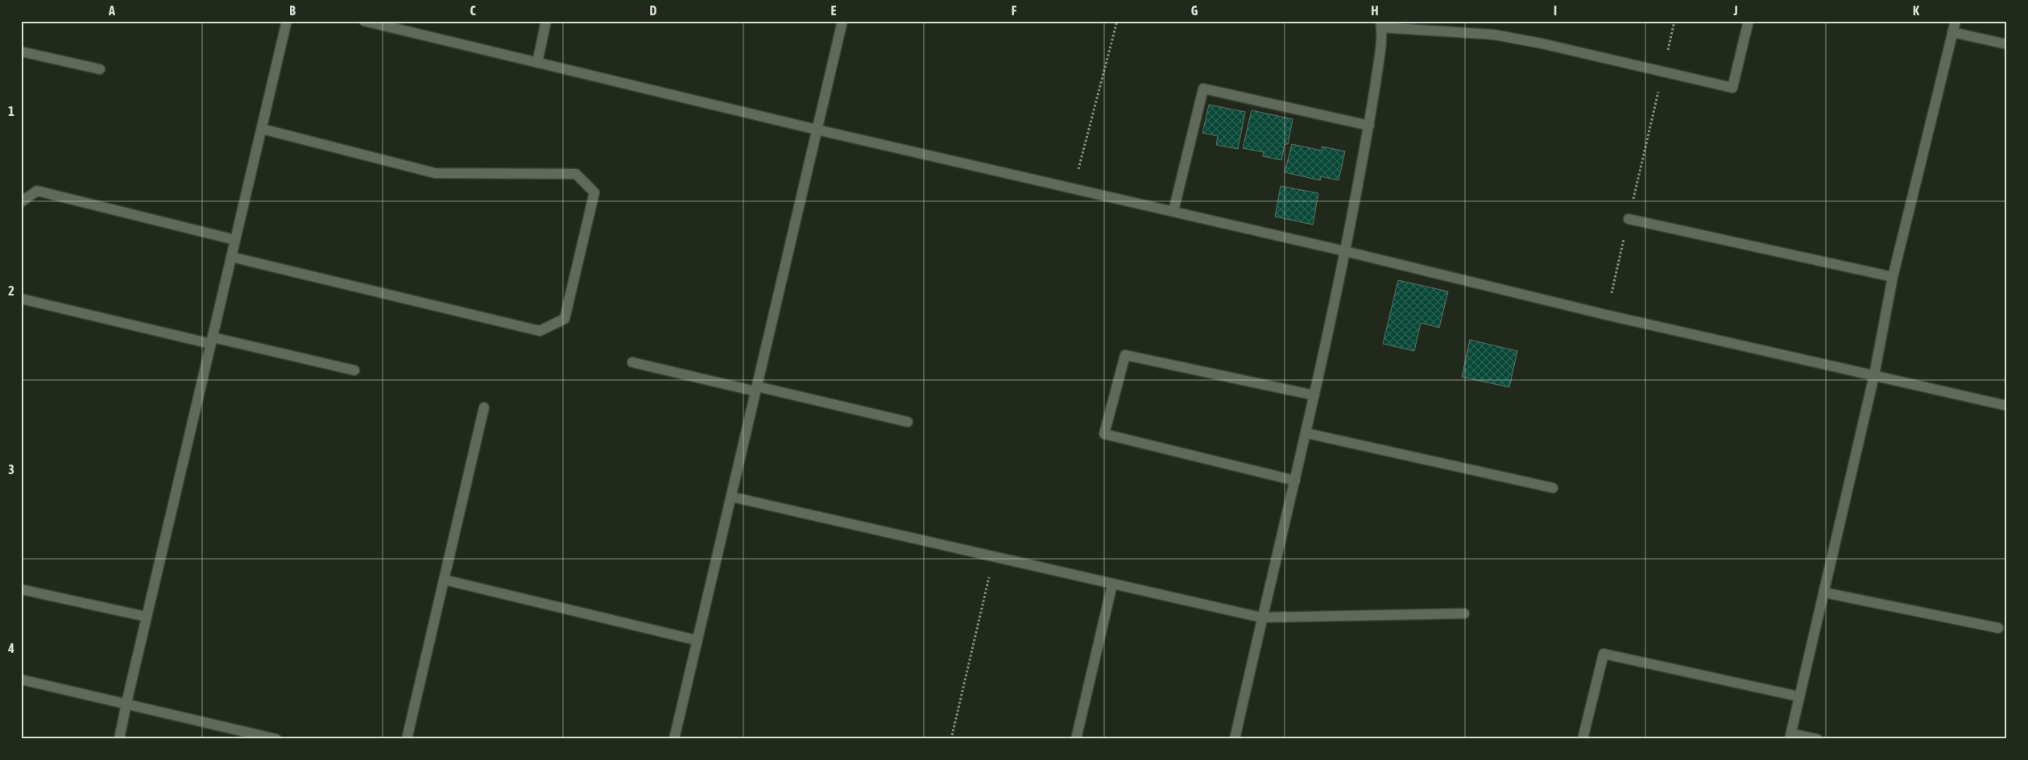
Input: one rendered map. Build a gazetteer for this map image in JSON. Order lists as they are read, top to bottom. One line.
{"grid":{"columns":["A","B","C","D","E","F","G","H","I","J","K"],"rows":["1","2","3","4"]}}
